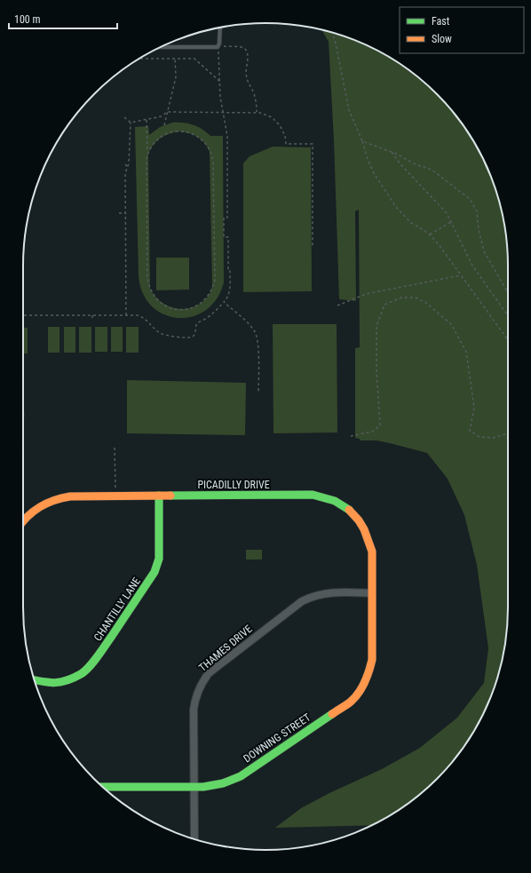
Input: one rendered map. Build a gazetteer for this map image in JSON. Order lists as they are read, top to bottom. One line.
{"streets":{"street":["PICADILLY DRIVE","CHANTILLY LANE","THAMES DRIVE","DOWNING STREET"]},"crossings":[["PICADILLY DRIVE","CHANTILLY LANE"],["PICADILLY DRIVE","THAMES DRIVE"],["PICADILLY DRIVE","DOWNING STREET"],["THAMES DRIVE","DOWNING STREET"]],"legend":["Fast","Slow"],"scale_bar":"100 m"}
